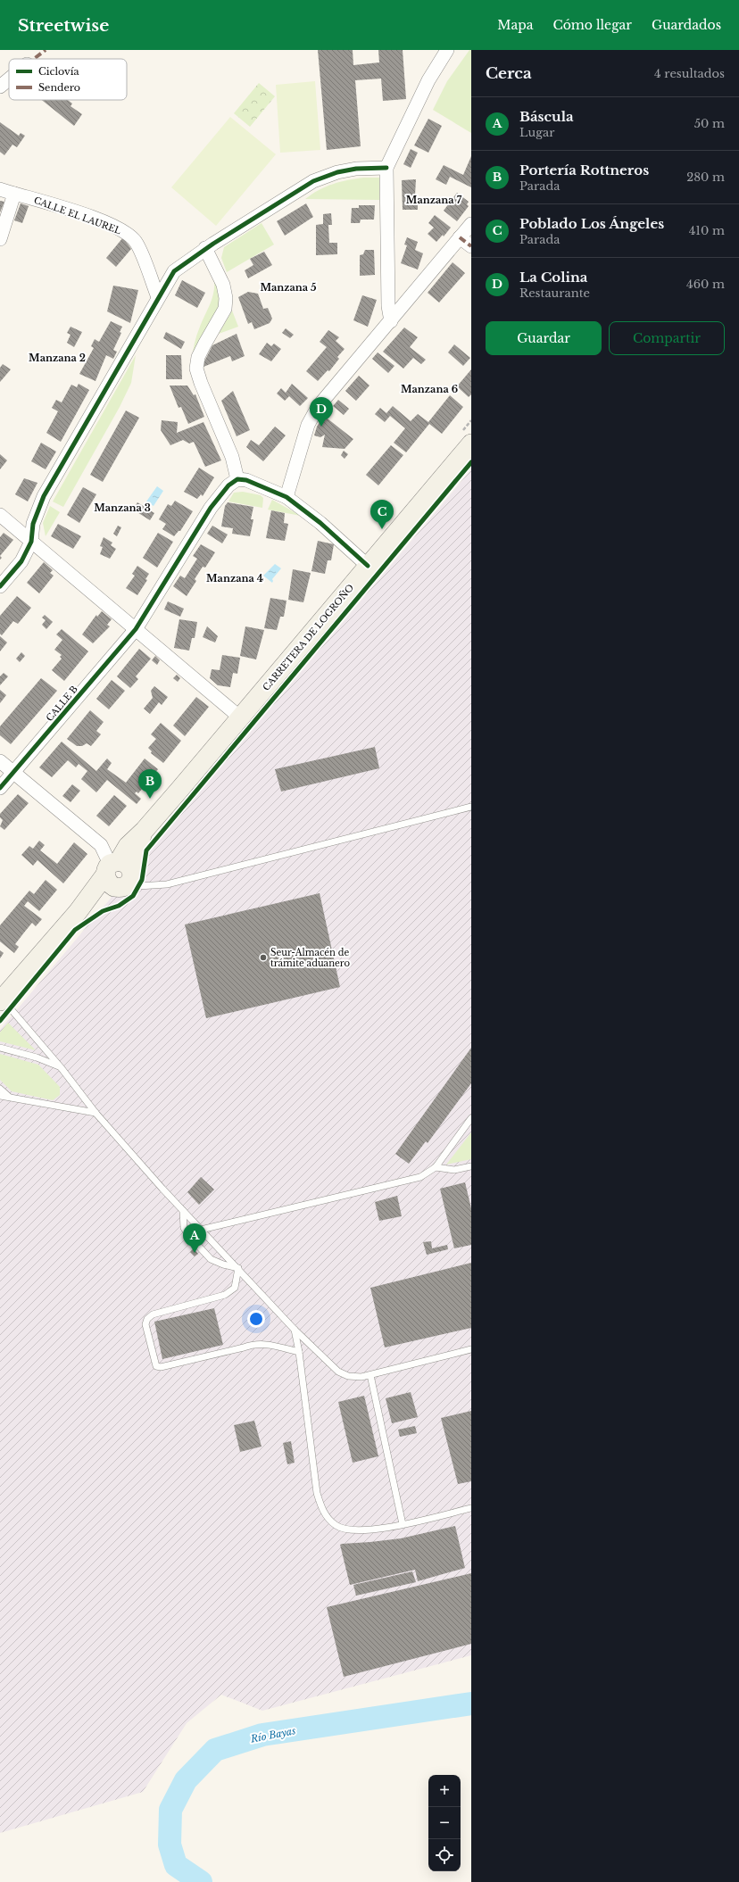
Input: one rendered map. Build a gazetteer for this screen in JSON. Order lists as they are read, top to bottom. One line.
{"streets":{"main road":["CARRETERA DE LOGROÑO"],"street":["CALLE EL LAUREL","CALLE B"]},"districts":["Manzana 7","Manzana 5","Manzana 2","Manzana 6","Manzana 3","Manzana 4"],"water":["Río Bayas"],"places":["Seur-Almacén de trámite aduanero"],"legend":["Ciclovía","Sendero"],"page":{"header":"Streetwise","nav":["Mapa","Cómo llegar","Guardados"],"heading":["Cerca","4 resultados"],"list":[{"mark":"A","name":"Báscula","note":"Lugar","value":"50 m"},{"mark":"B","name":"Portería Rottneros","note":"Parada","value":"280 m"},{"mark":"C","name":"Poblado Los Ángeles","note":"Parada","value":"410 m"},{"mark":"D","name":"La Colina","note":"Restaurante","value":"460 m"}],"buttons":["Guardar","Compartir"],"pins":["D","C","B","A"],"map_buttons":["+","−"]}}
